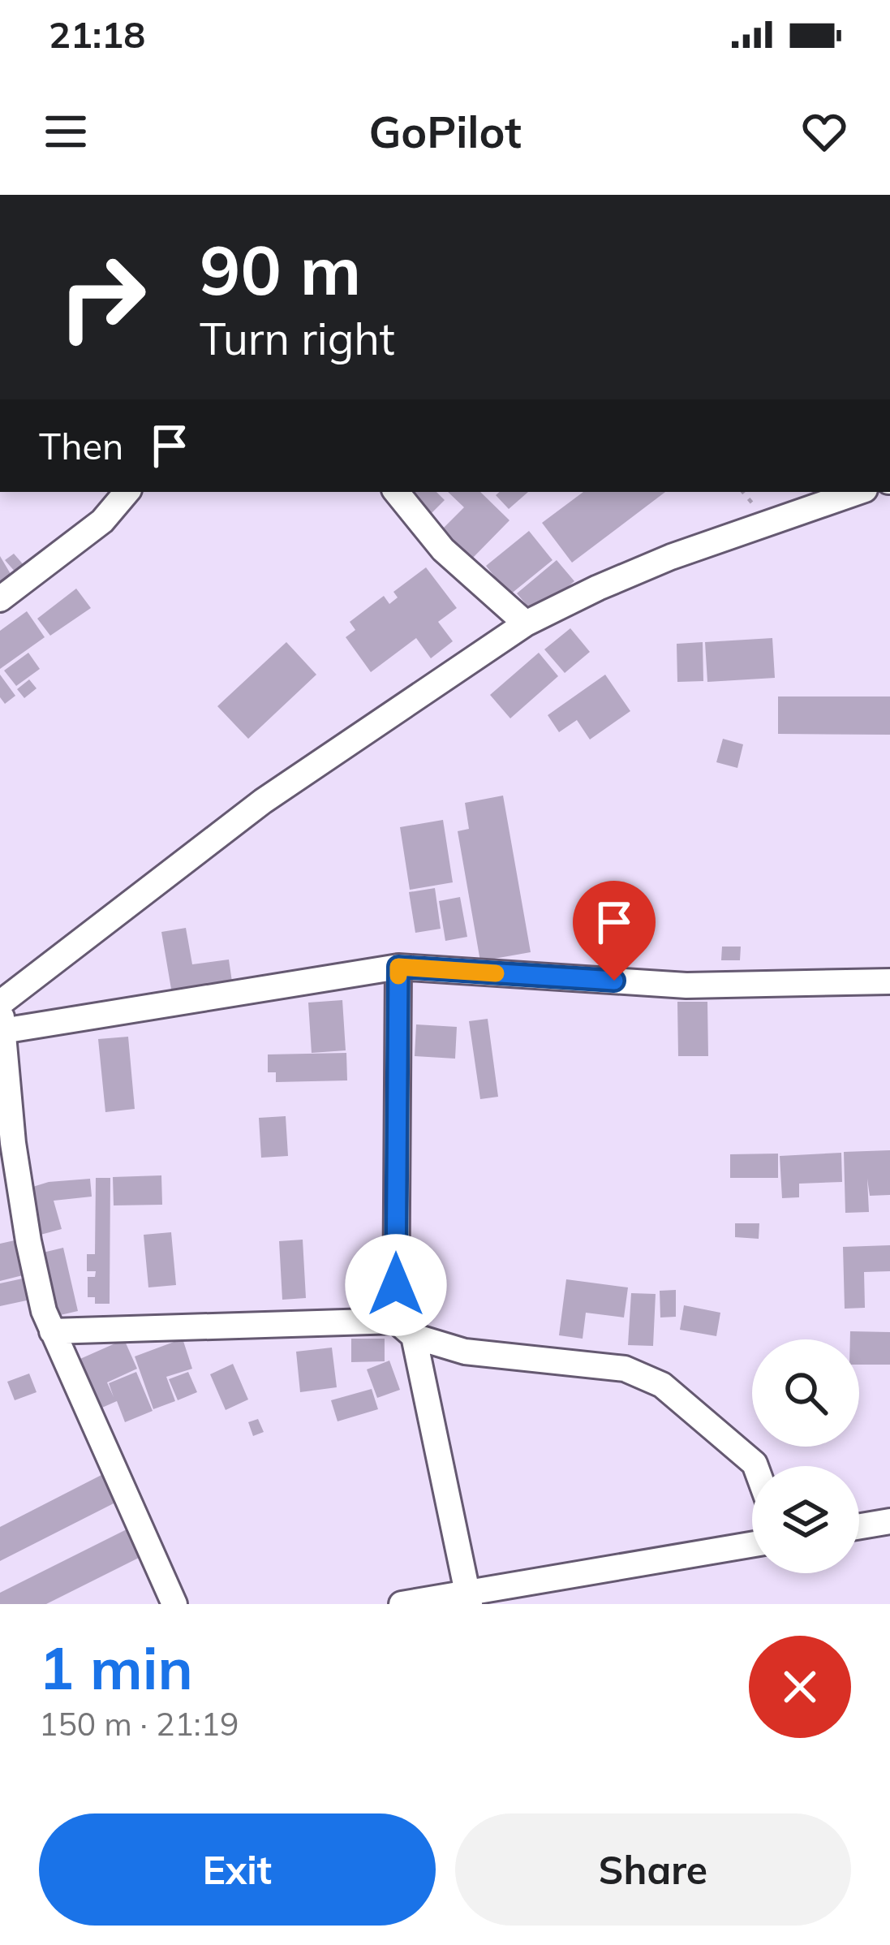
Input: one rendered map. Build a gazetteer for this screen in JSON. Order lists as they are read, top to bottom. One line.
{"page":{"status":"21:18","header":"GoPilot","turn":["90 m","Turn right"],"then":"Then","heading":["1 min","150 m · 21:19"],"buttons":["Exit","Share"]}}
